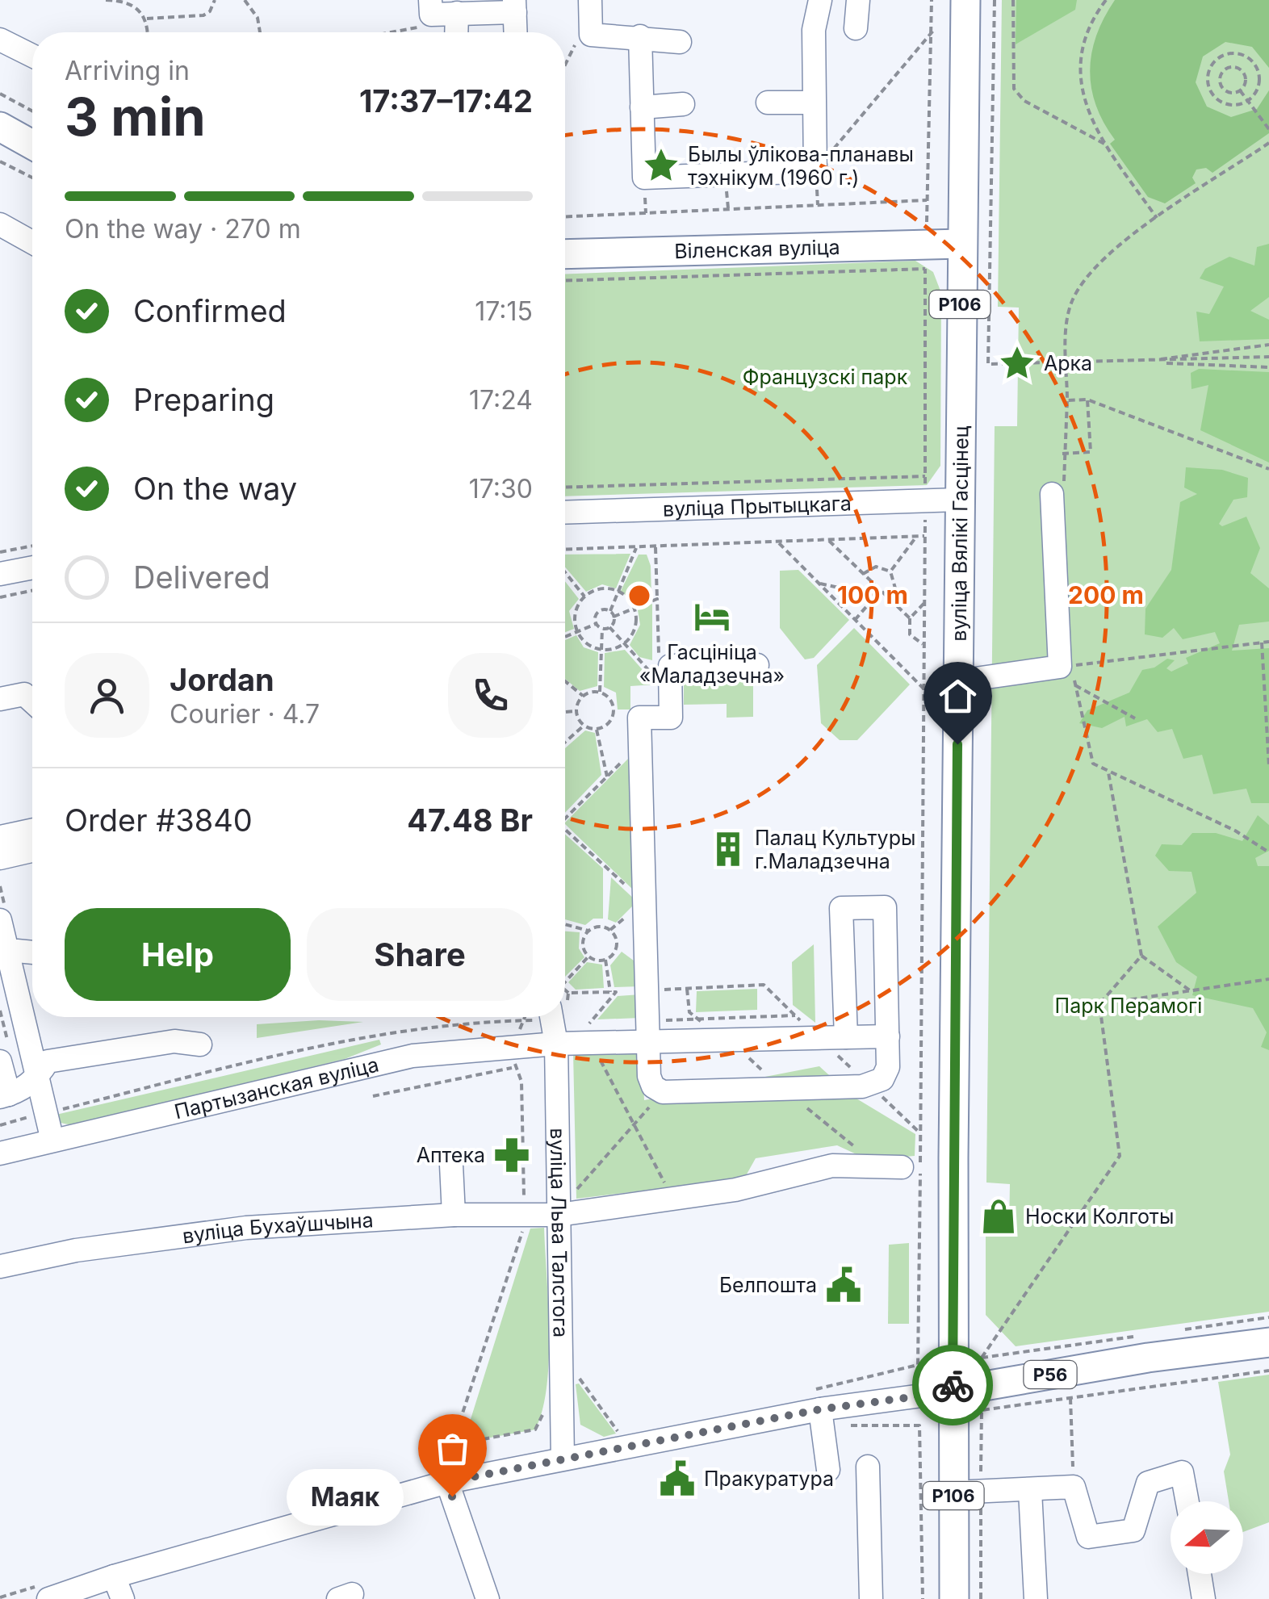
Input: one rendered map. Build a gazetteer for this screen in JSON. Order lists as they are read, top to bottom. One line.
{"streets":{"main road":["Віленская вуліца","Р106","вуліца Вялікі Гасцінец","Р56"],"street":["вуліца Прытыцкага","Партызанская вуліца","вуліца Бухаўшчына","вуліца Льва Талстога"]},"crossings":[["Віленская вуліца","вуліца Вялікі Гасцінец"],["вуліца Прытыцкага","вуліца Вялікі Гасцінец"],["вуліца Вялікі Гасцінец","Р56"],["Партызанская вуліца","вуліца Льва Талстога"],["вуліца Бухаўшчына","вуліца Льва Талстога"]],"parks":["Французскі парк","Парк Перамогі"],"places":{"place":["Былы ўлікова-планавы тэхнікум (1960 г.)","Арка"],"hotel":["Гасцініца «Маладзечна»"],"building":["Палац Культуры г.Маладзечна"],"pharmacy":["Аптека"],"shop":["Носки Колготы"],"public building":["Белпошта","Пракуратура"],"other":["Маяк"]},"north":"left","page":{"heading":["3 min","Arriving in","17:37–17:42"],"panel":["Jordan","Courier · 4.7","Order #3840","47.48 Br"],"bar":"On the way · 270 m","list":[["Confirmed","17:15"],["Preparing","17:24"],["On the way","17:30"],"Delivered"],"buttons":["Help","Share"],"bubble":"Маяк"},"rings":["100 m","200 m"]}
